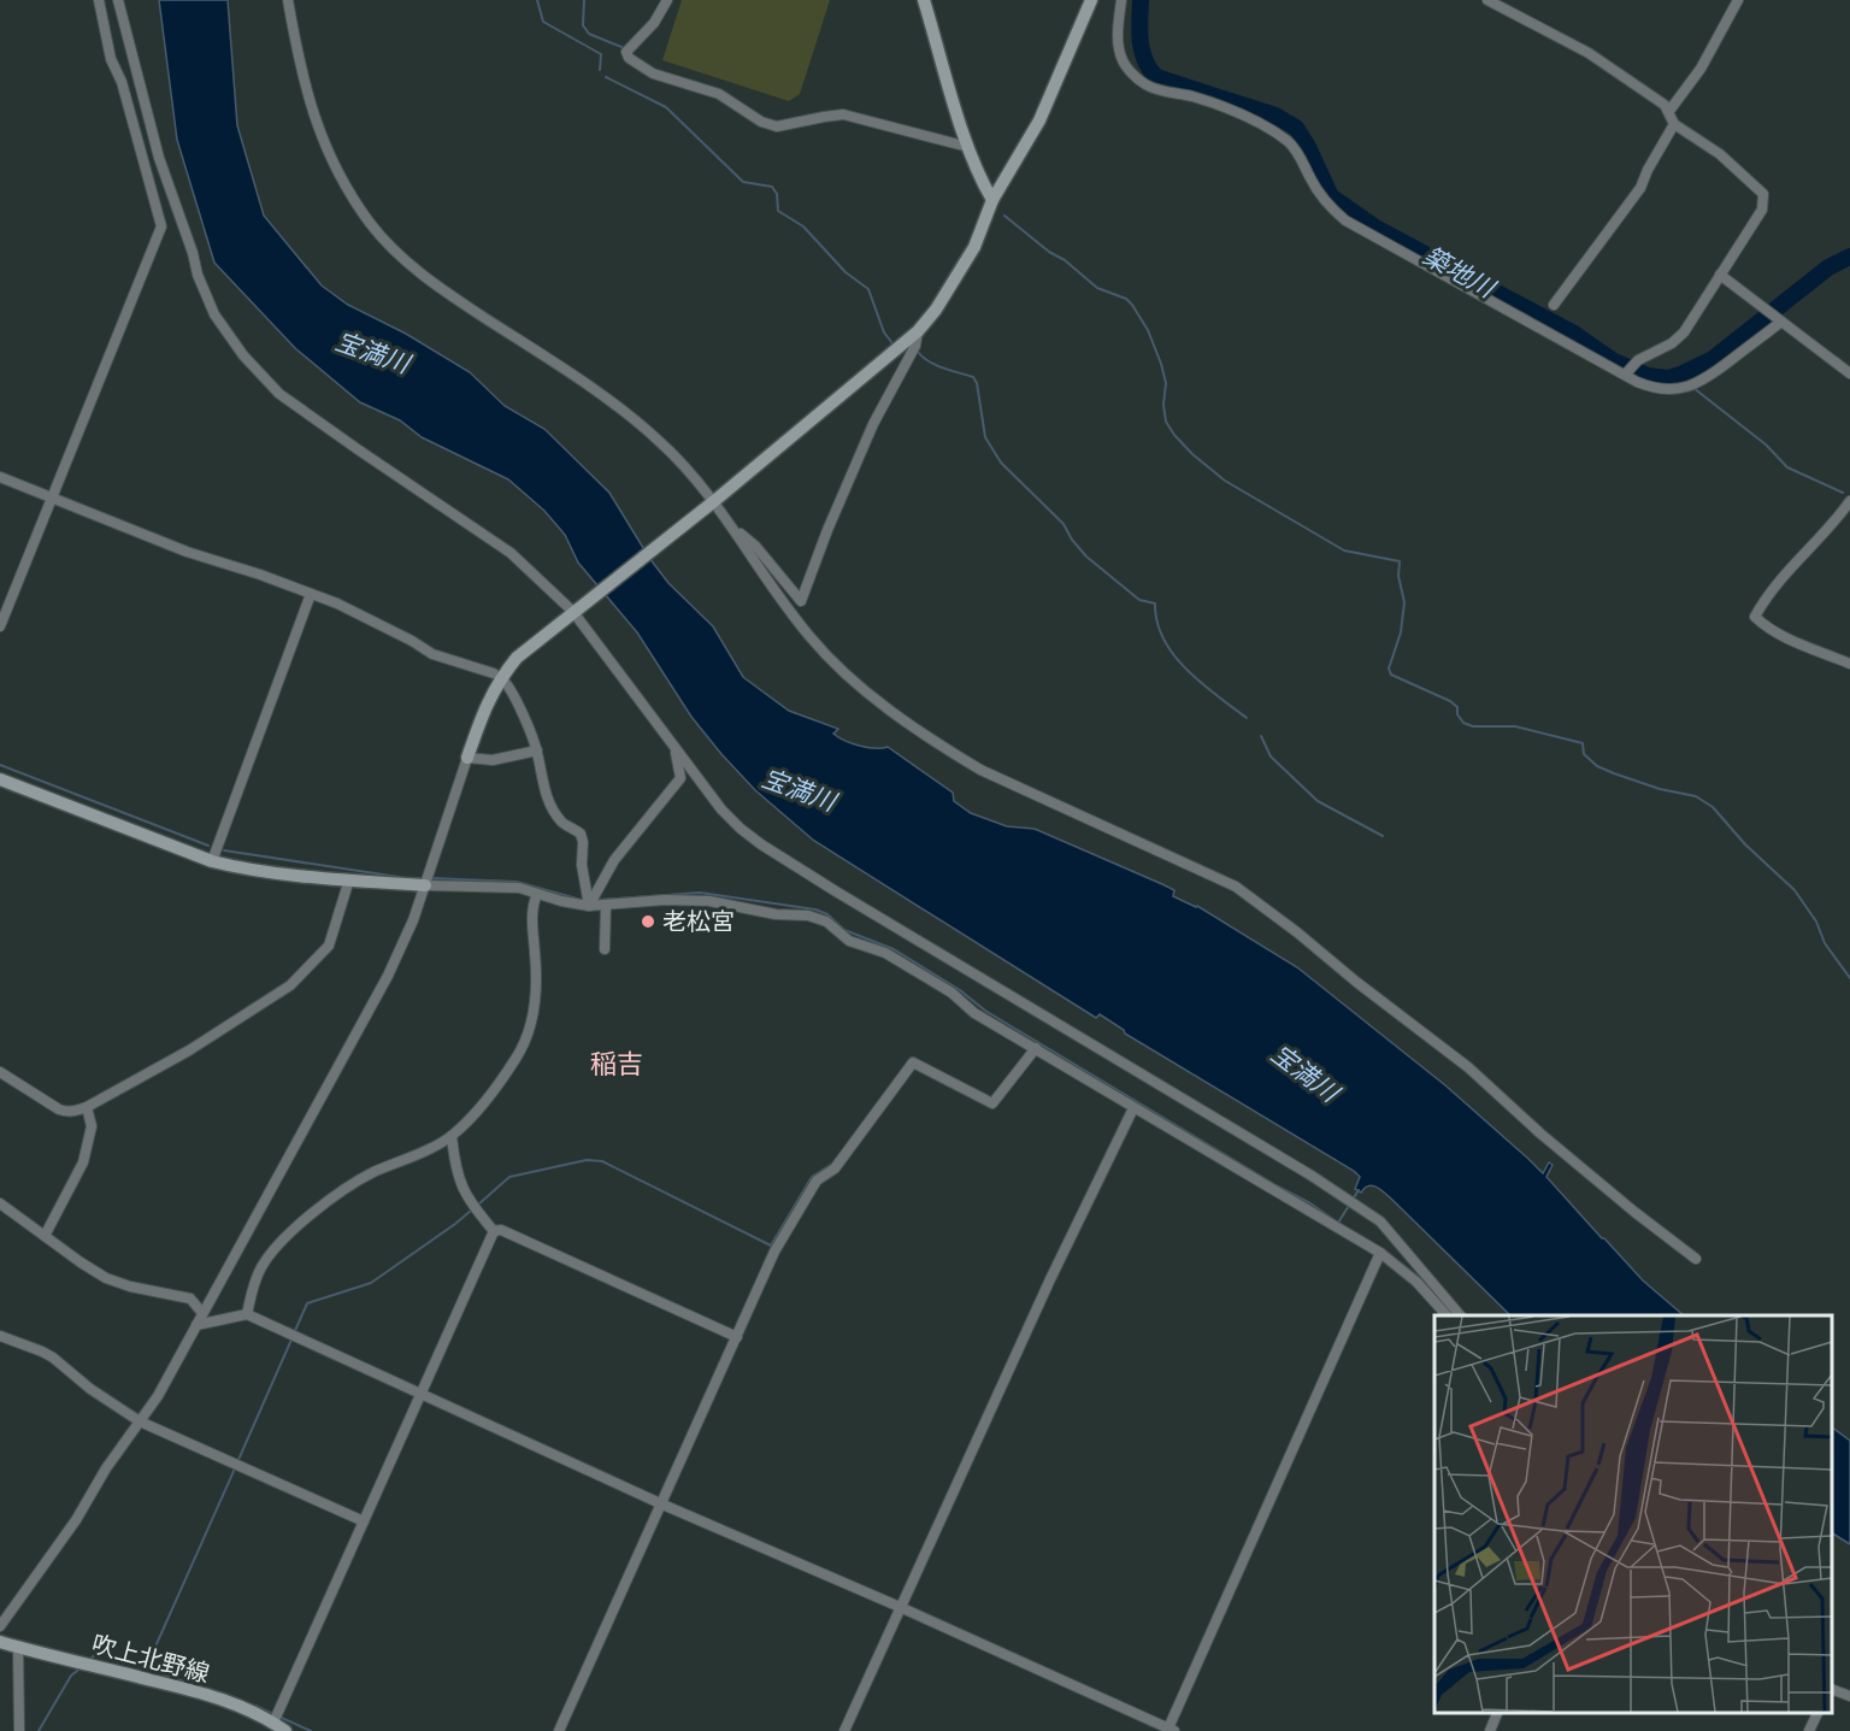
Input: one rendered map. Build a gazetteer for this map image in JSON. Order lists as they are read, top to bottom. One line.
{"streets":{"street":["吹上北野線"]},"districts":["稲吉"],"water":["築地川","宝満川"],"places":["老松宮"]}
